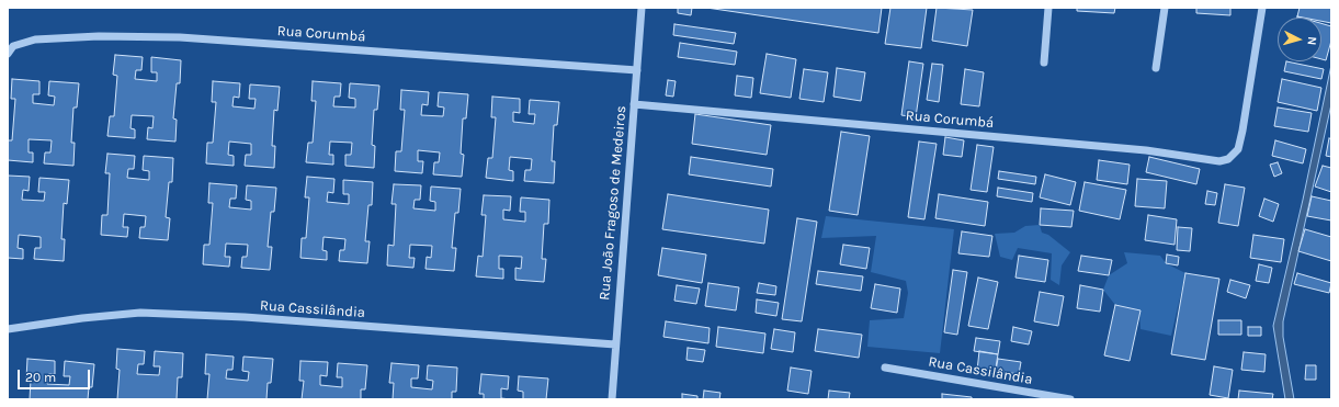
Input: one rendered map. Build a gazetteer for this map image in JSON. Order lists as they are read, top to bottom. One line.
{"streets":{"street":["Rua Corumbá","Rua João Fragoso de Medeiros","Rua Cassilândia"]},"crossings":[["Rua Corumbá","Rua João Fragoso de Medeiros"],["Rua João Fragoso de Medeiros","Rua Cassilândia"]],"scale_bar":"20 m","north":"right"}
